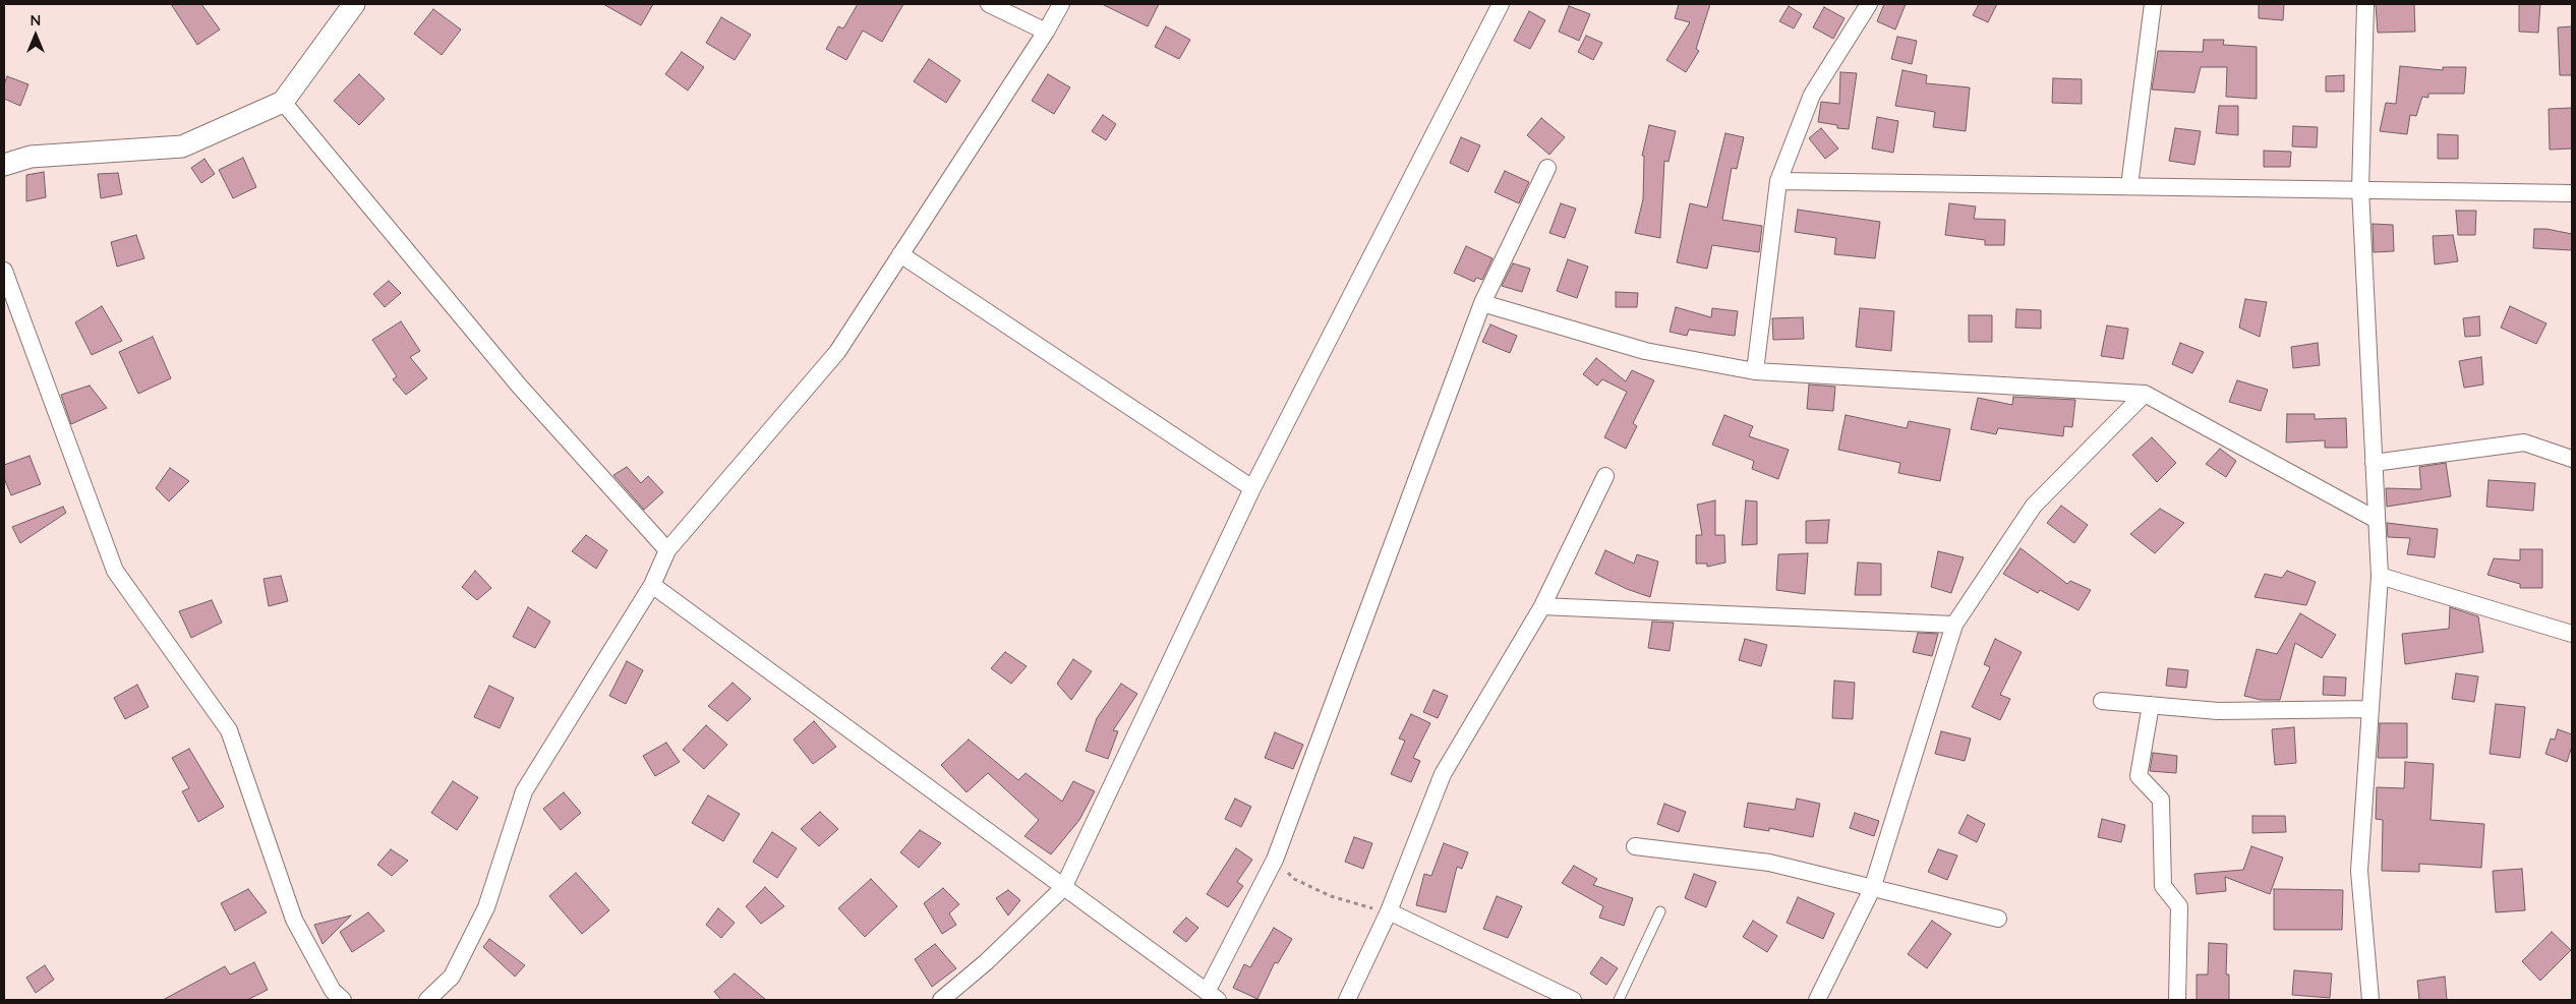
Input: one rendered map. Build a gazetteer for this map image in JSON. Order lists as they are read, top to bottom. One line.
{"north":"top"}
